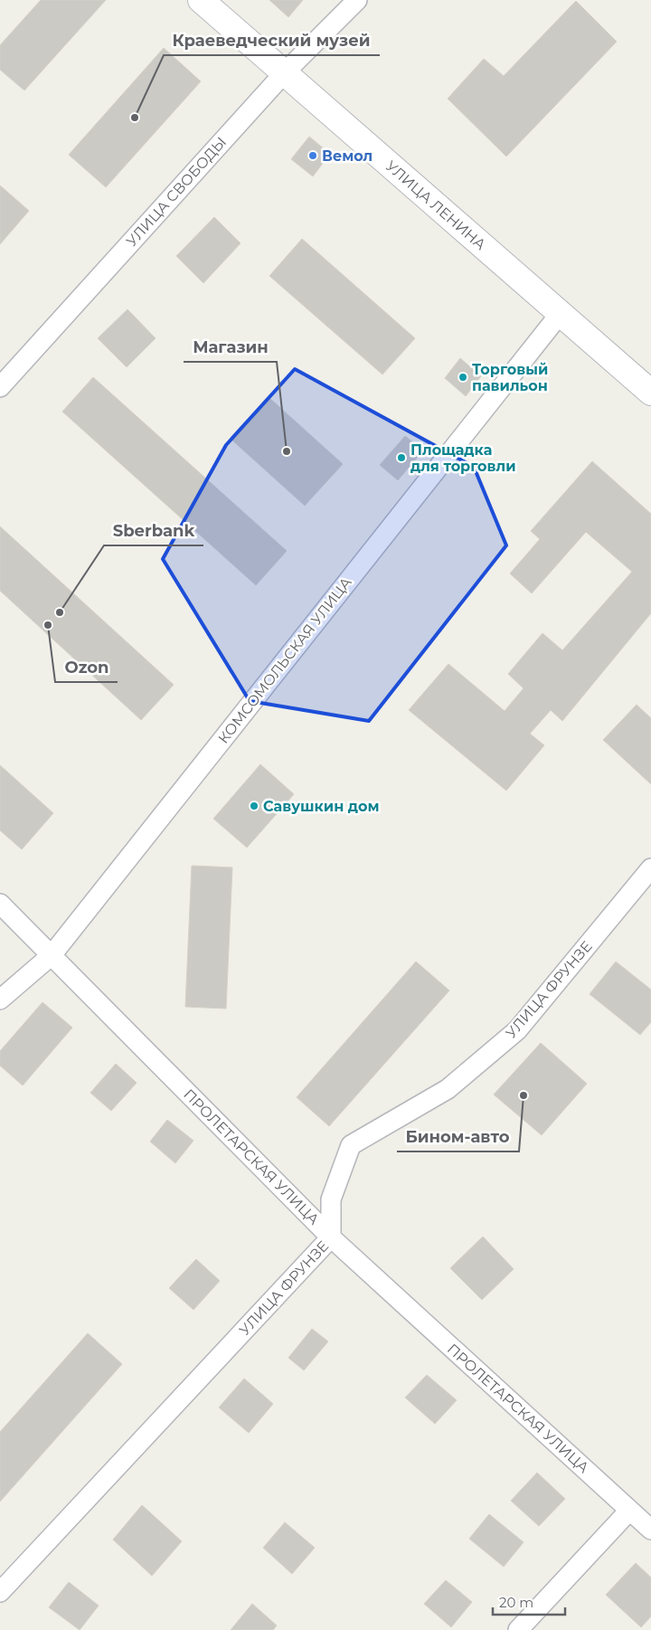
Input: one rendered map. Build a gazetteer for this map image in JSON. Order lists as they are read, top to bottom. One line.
{"streets":{"street":["УЛИЦА СВОБОДЫ","УЛИЦА ЛЕНИНА","КОМСОМОЛЬСКАЯ УЛИЦА","УЛИЦА ФРУНЗЕ","ПРОЛЕТАРСКАЯ УЛИЦА"]},"crossings":[["УЛИЦА СВОБОДЫ","УЛИЦА ЛЕНИНА"],["УЛИЦА ЛЕНИНА","КОМСОМОЛЬСКАЯ УЛИЦА"],["КОМСОМОЛЬСКАЯ УЛИЦА","ПРОЛЕТАРСКАЯ УЛИЦА"],["УЛИЦА ФРУНЗЕ","ПРОЛЕТАРСКАЯ УЛИЦА"]],"places":["Краеведческий музей","Вемол","Торговый павильон","Магазин","Площадка для торговли","Sberbank","Ozon","Савушкин дом","Бином-авто"],"scale_bar":"20 m"}
